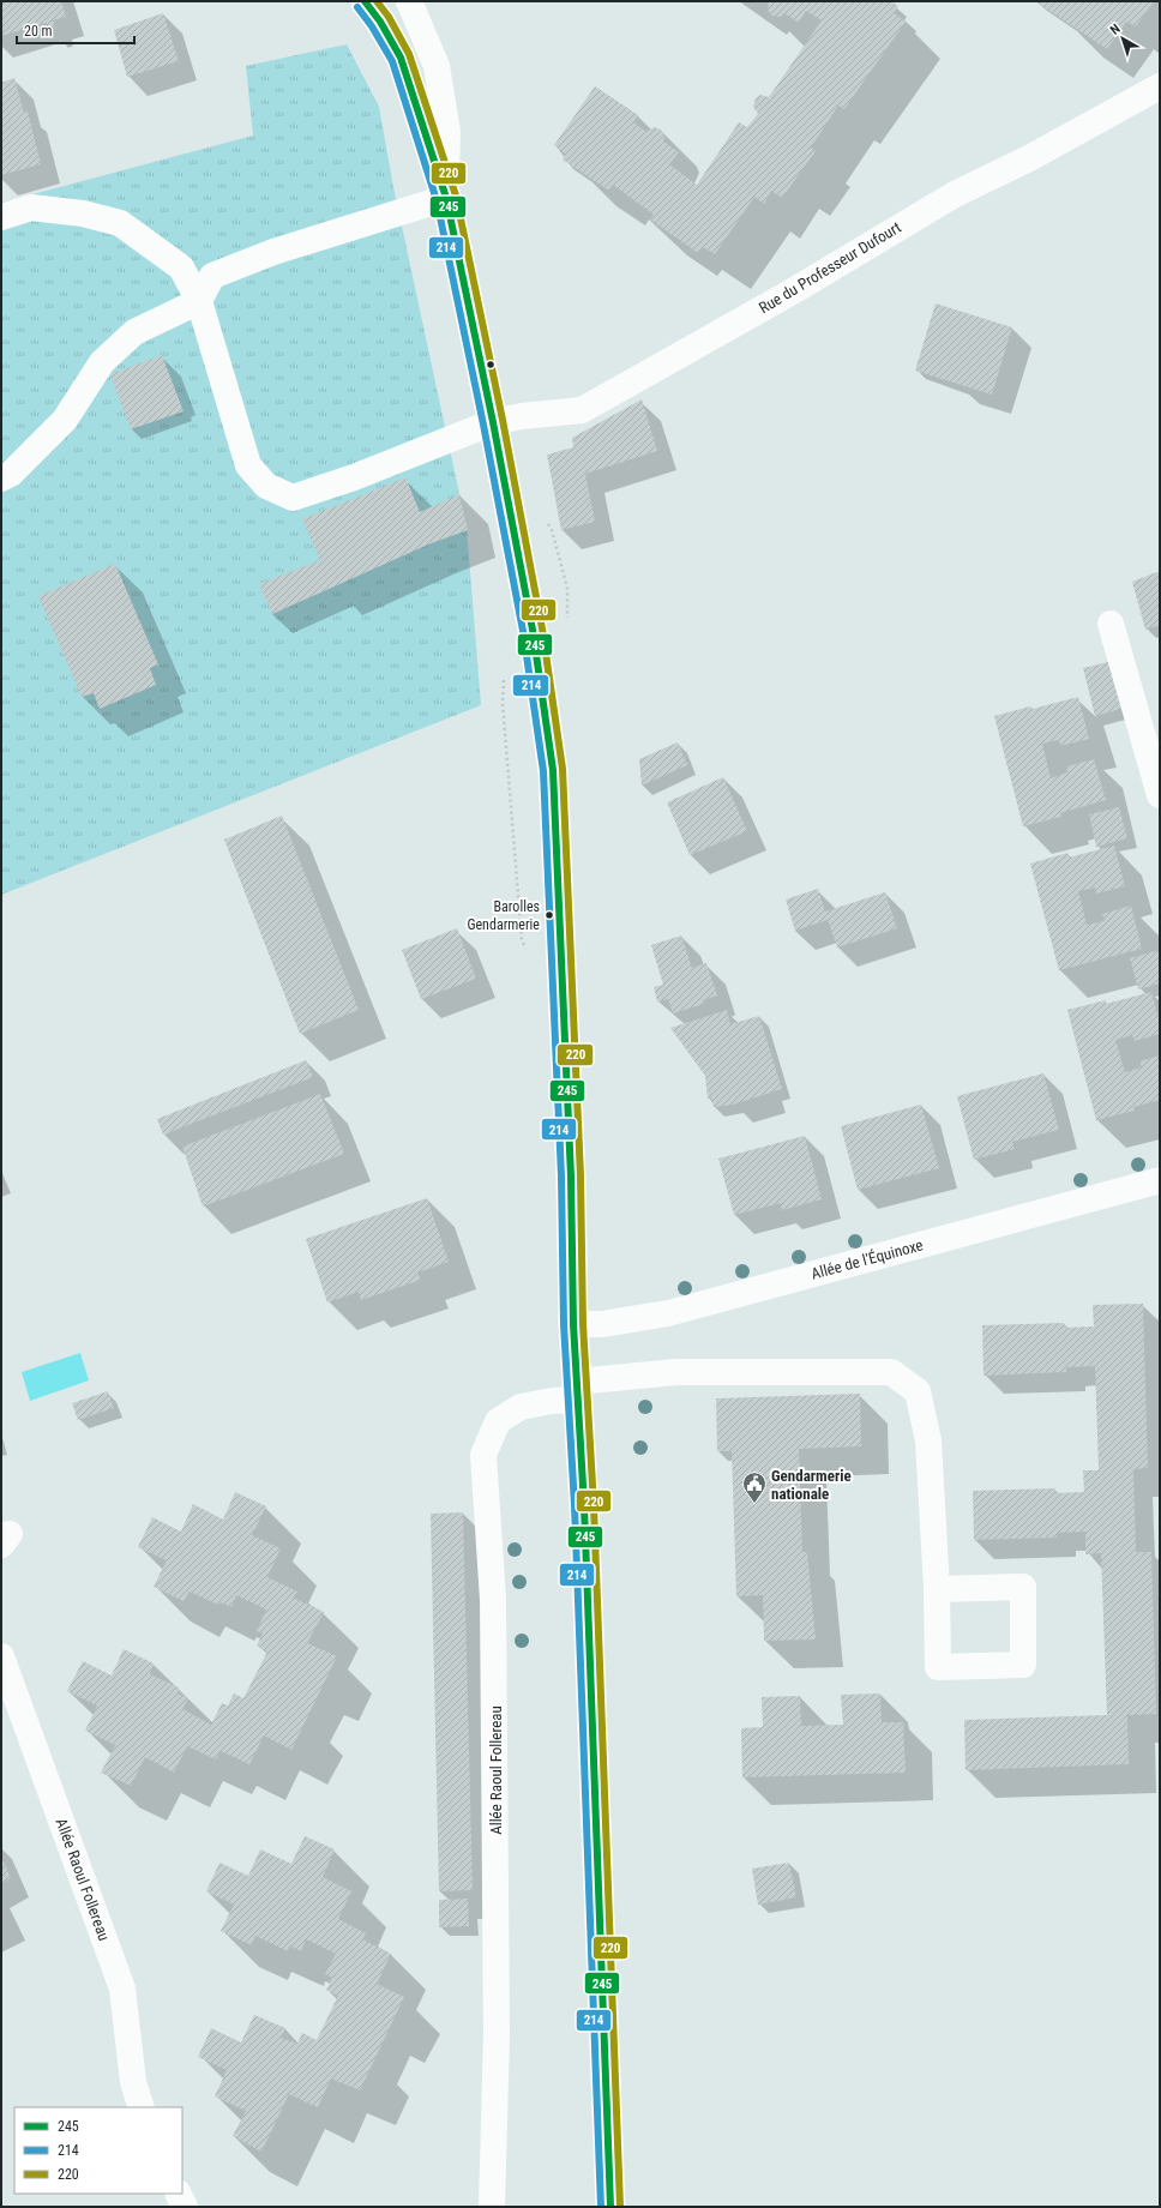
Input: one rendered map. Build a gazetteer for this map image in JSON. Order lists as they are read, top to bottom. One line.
{"streets":{"street":["Rue du Professeur Dufourt","Allée de l'Équinoxe","Allée Raoul Follereau"]},"places":{"other":["Barolles Gendarmerie"],"public building":["Gendarmerie nationale"]},"lines":["transit line 245","transit line 220","transit line 214"],"legend":["245","214","220"],"scale_bar":"20 m","north":"top left"}
